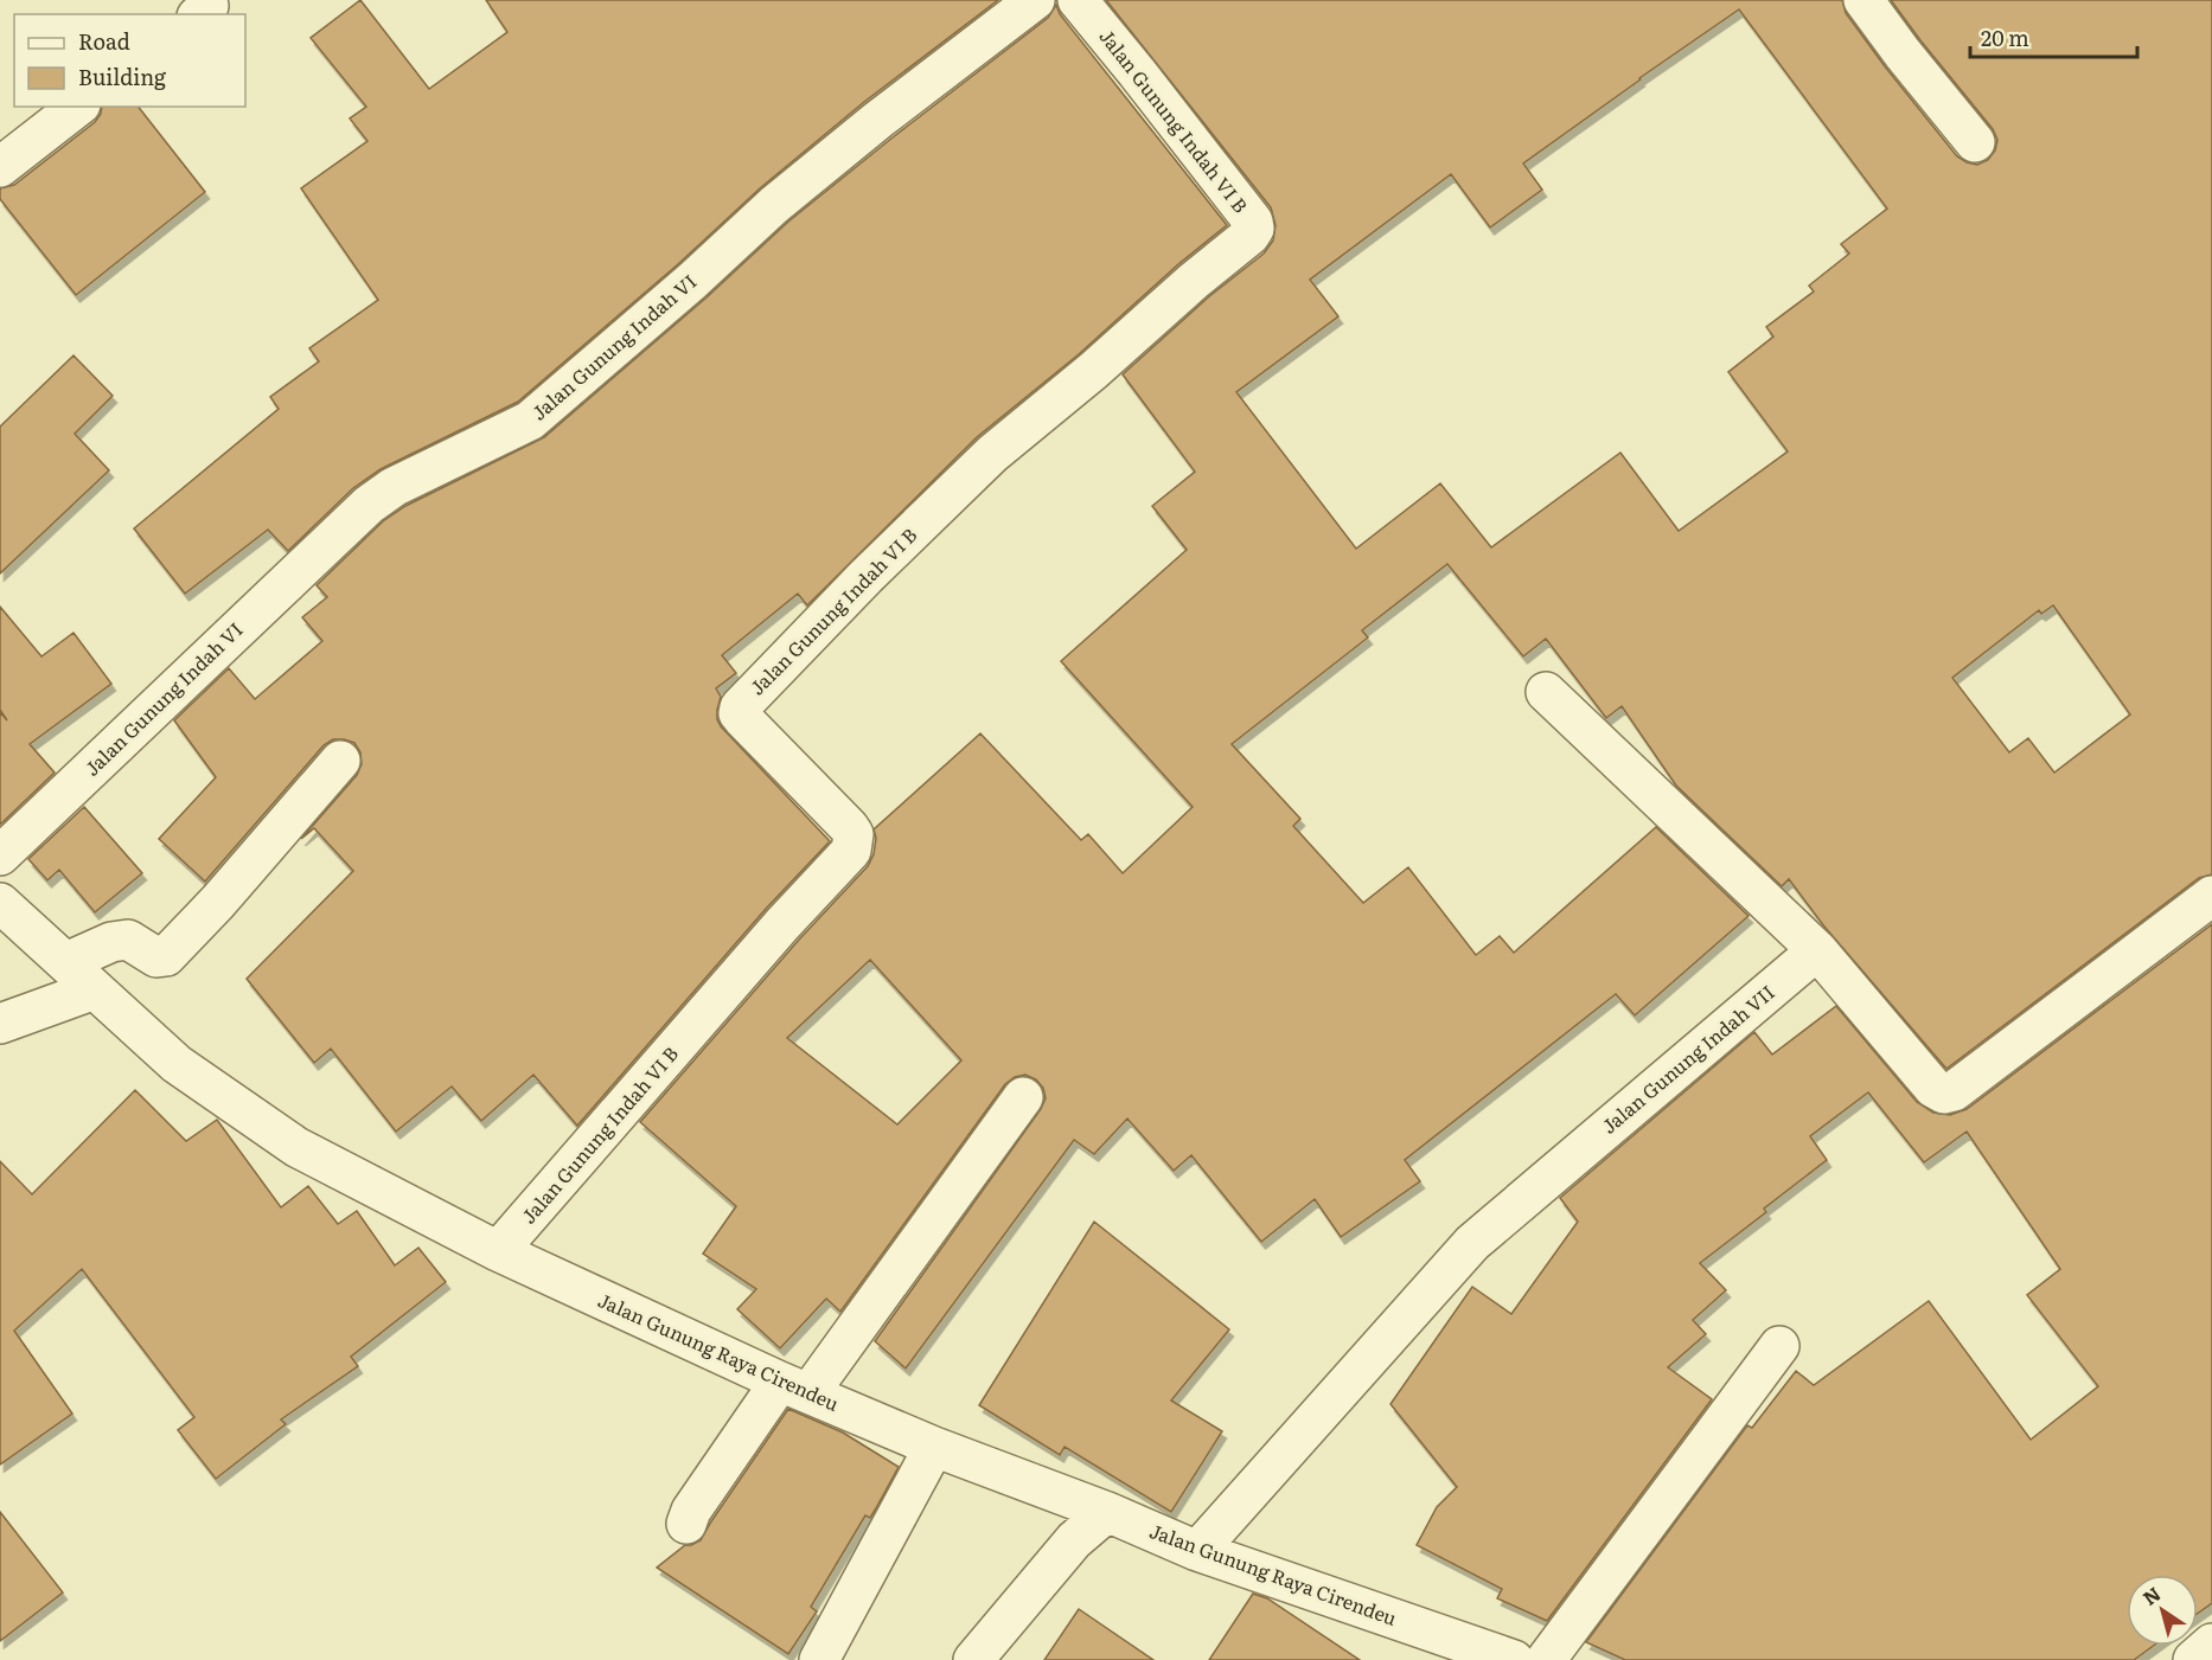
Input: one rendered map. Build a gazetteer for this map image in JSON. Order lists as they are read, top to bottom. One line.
{"streets":{"street":["Jalan Gunung Indah VI B","Jalan Gunung Indah VI","Jalan Gunung Indah VII","Jalan Gunung Raya Cirendeu"]},"crossings":[["Jalan Gunung Indah VI B","Jalan Gunung Raya Cirendeu"],["Jalan Gunung Indah VII","Jalan Gunung Raya Cirendeu"]],"legend":["Road","Building"],"scale_bar":"20 m","north":"top left"}
